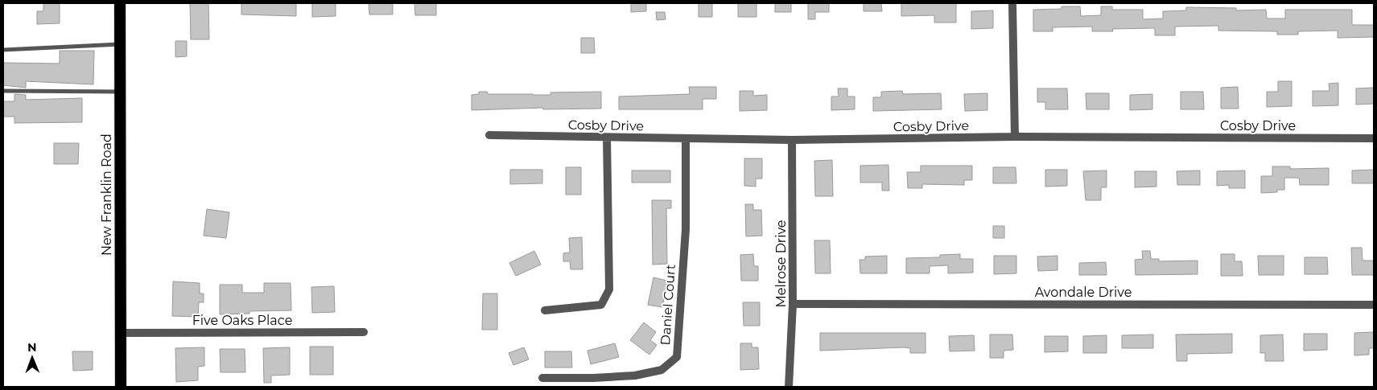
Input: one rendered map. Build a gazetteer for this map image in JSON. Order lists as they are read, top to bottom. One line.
{"streets":{"highway":["New Franklin Road"],"street":["Cosby Drive","Melrose Drive","Avondale Drive","Daniel Court","Five Oaks Place"]},"crossings":[["Cosby Drive","Melrose Drive"],["Cosby Drive","Daniel Court"],["New Franklin Road","Five Oaks Place"],["Melrose Drive","Avondale Drive"]],"north":"top"}
